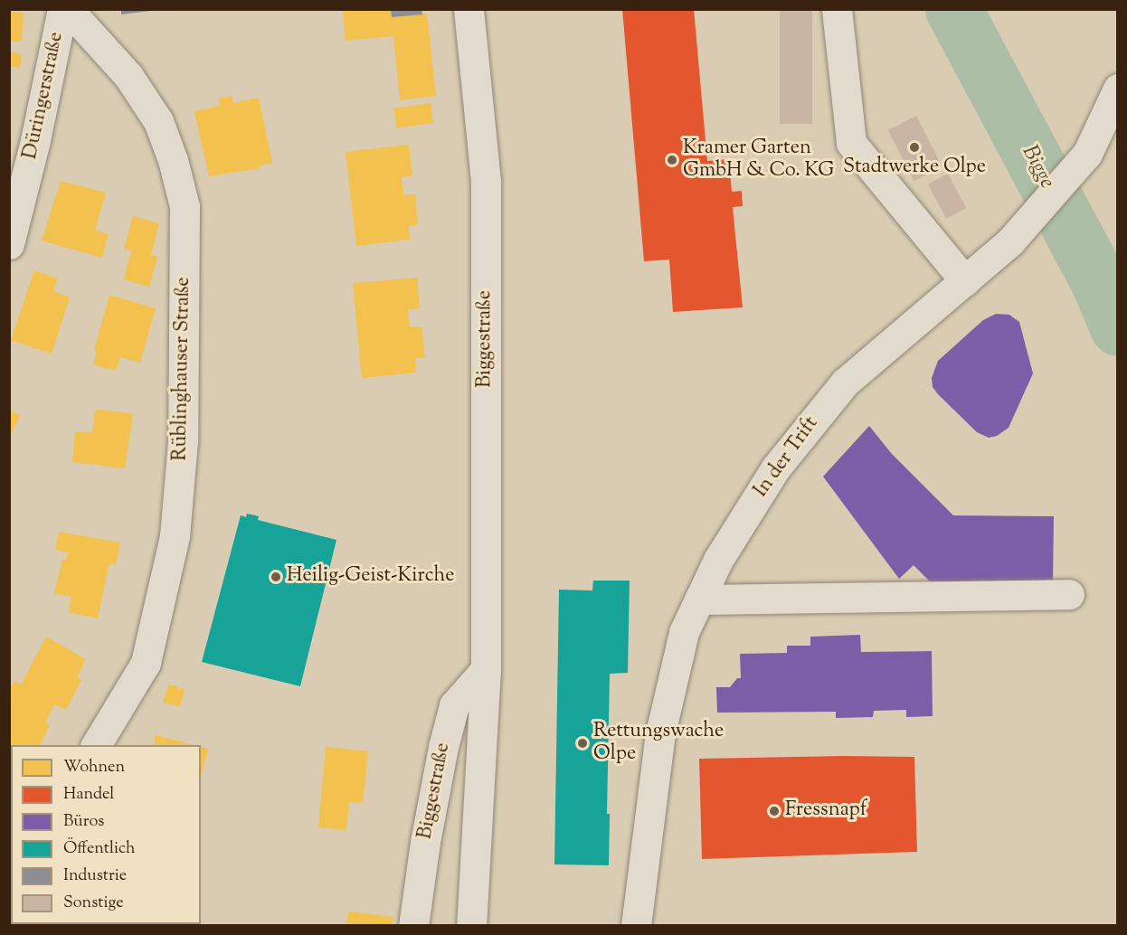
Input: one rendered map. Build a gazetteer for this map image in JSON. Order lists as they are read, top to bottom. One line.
{"streets":{"street":["Düringerstraße","Biggestraße","Rüblinghauser Straße","In der Trift"]},"water":["Bigge"],"places":["Stadtwerke Olpe","Kramer Garten GmbH & Co. KG","Heilig-Geist-Kirche","Rettungswache Olpe","Fressnapf"],"legend":["Wohnen","Handel","Büros","Öffentlich","Industrie","Sonstige"]}
